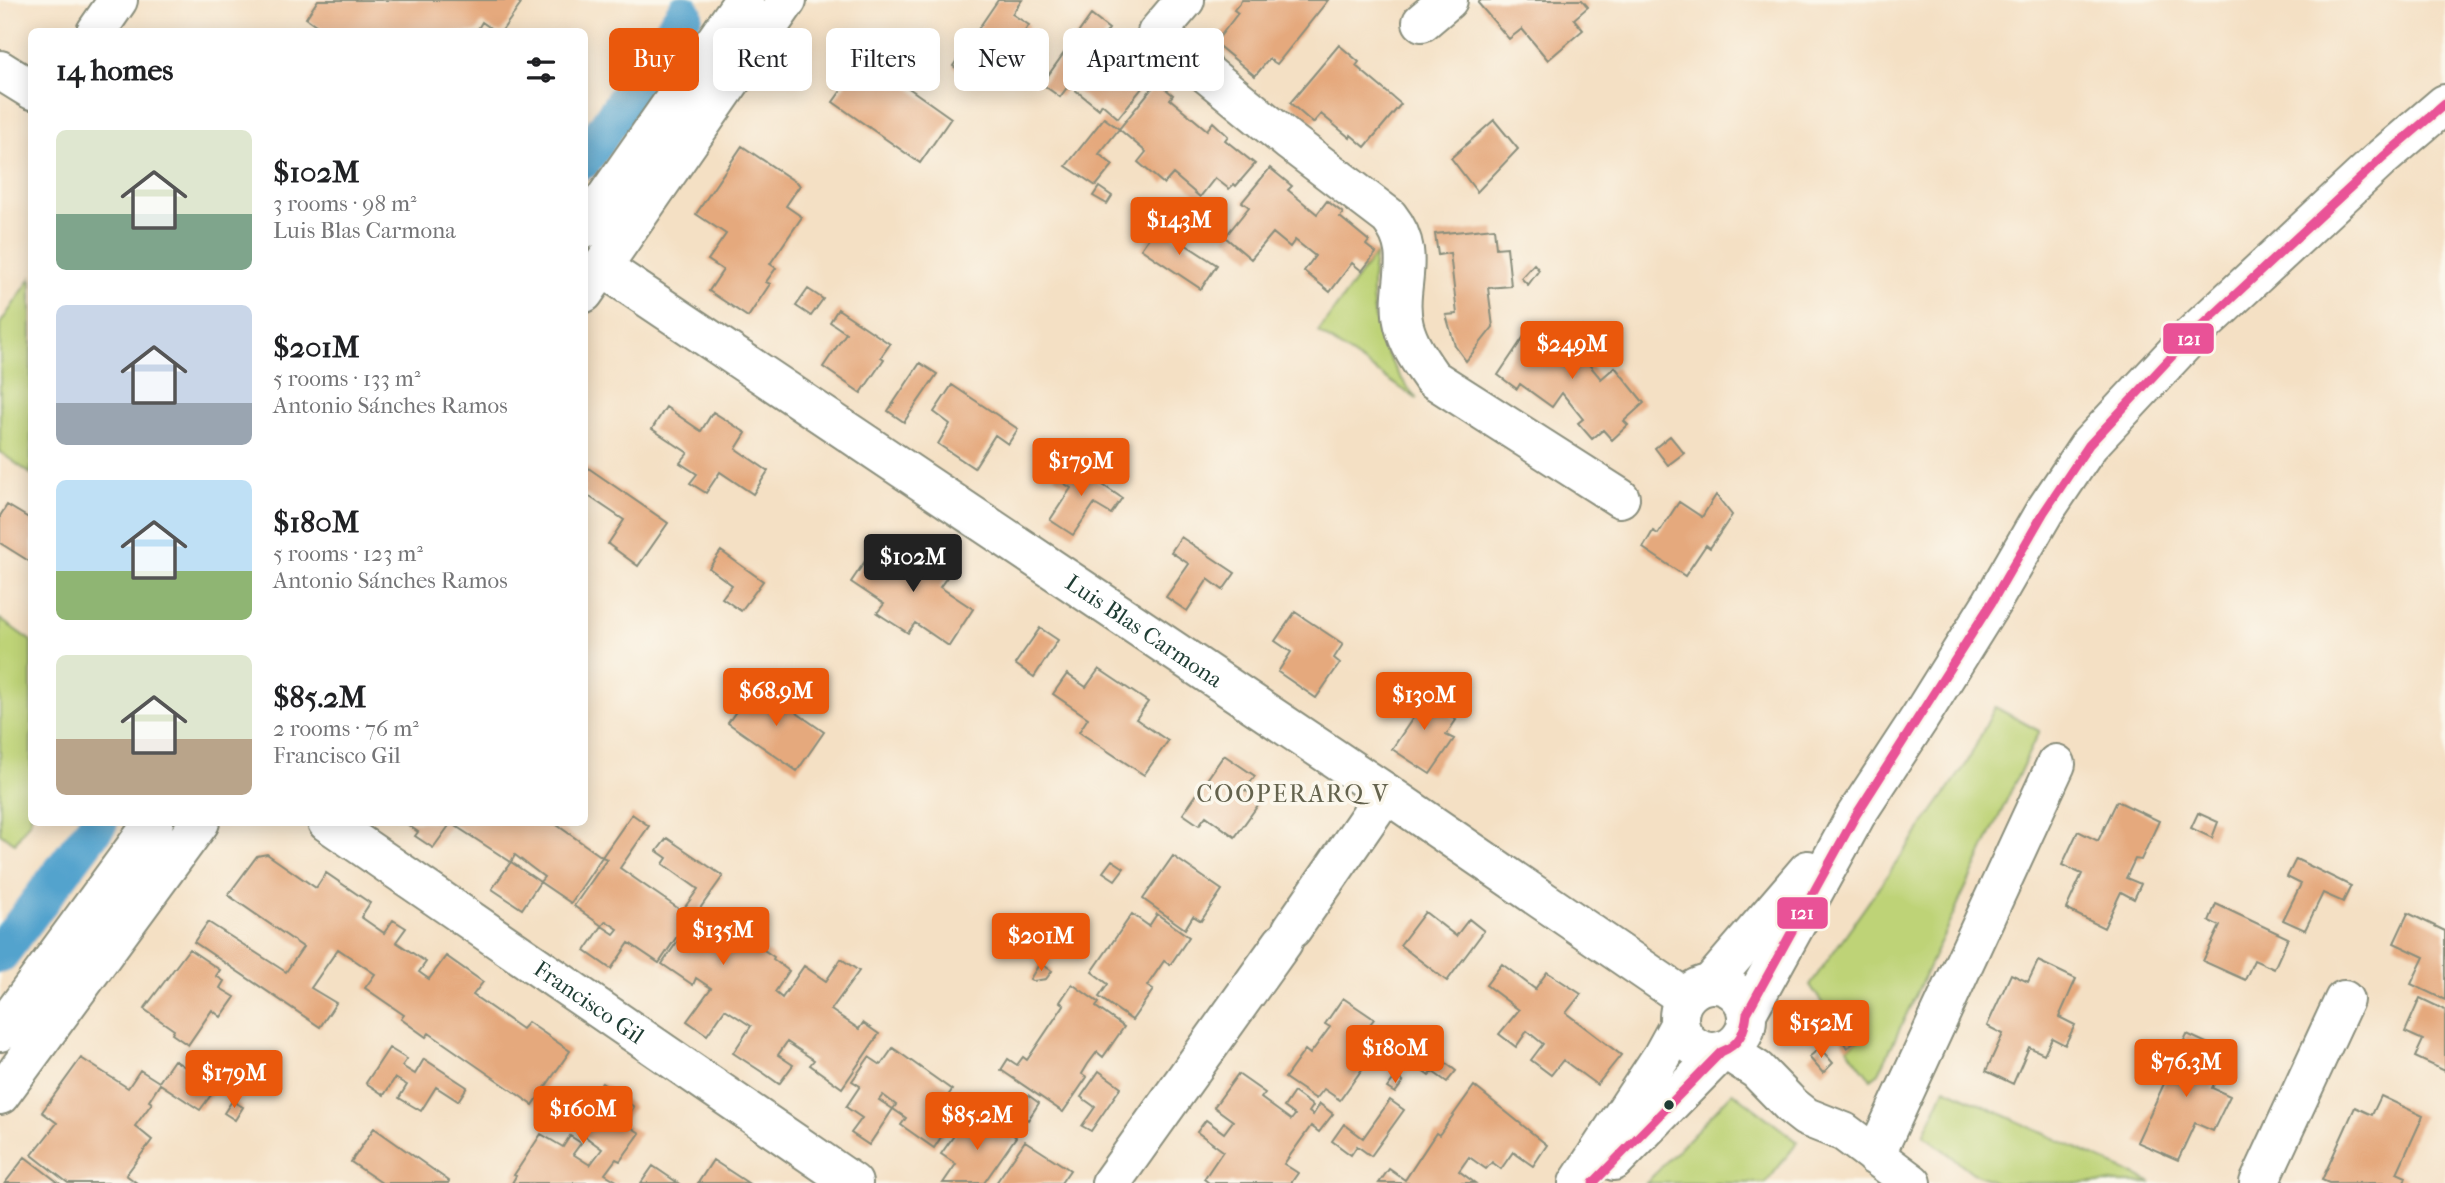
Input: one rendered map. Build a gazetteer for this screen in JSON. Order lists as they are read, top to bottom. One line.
{"streets":{"street":["Luis Blas Carmona","Francisco Gil"]},"districts":["COOPERARQ V"],"lines":["transit line 121"],"page":{"chip":["Buy","Rent","Filters","New","Apartment"],"heading":"14 homes","list":[{"name":"$102M","note":"3 rooms · 98 m² · Luis Blas Carmona"},{"name":"$201M","note":"5 rooms · 133 m² · Antonio Sánches Ramos"},{"name":"$180M","note":"5 rooms · 123 m² · Antonio Sánches Ramos"},{"name":"$85.2M","note":"2 rooms · 76 m² · Francisco Gil"}],"price":["$143M","$249M","$179M","$102M","$68.9M","$130M","$135M","$201M","$152M","$180M","$76.3M","$179M","$160M","$85.2M"]}}
